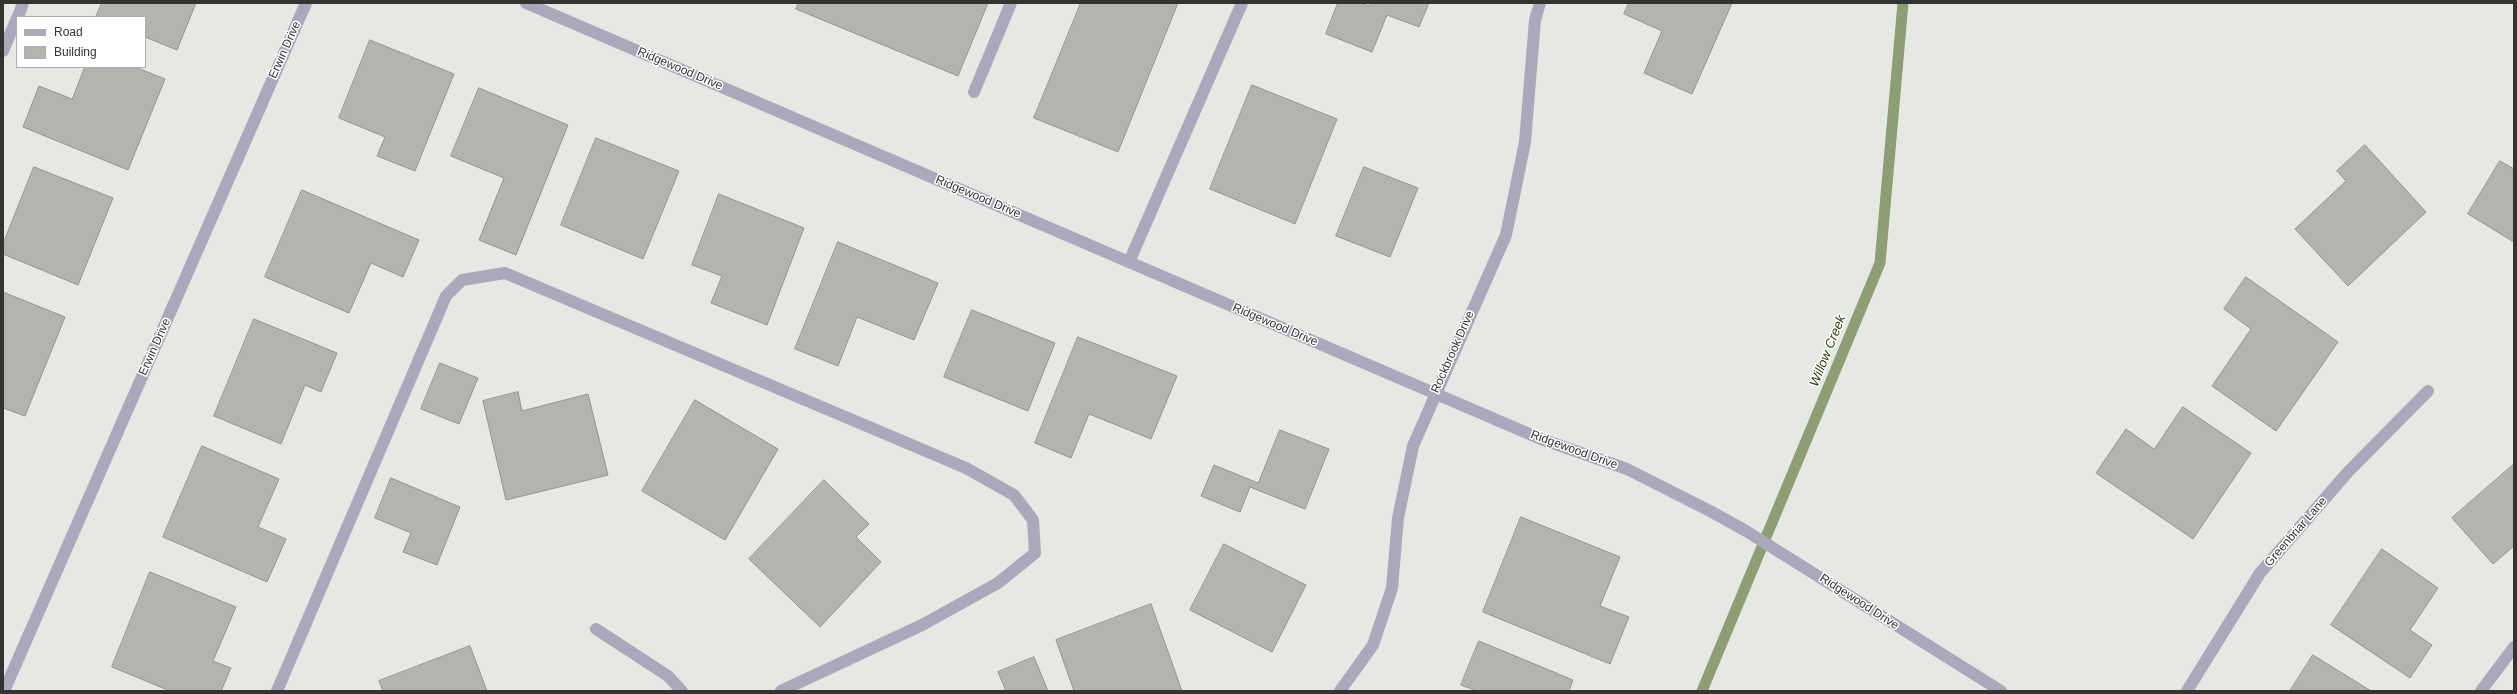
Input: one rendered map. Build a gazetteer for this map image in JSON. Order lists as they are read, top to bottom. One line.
{"streets":{"street":["Erwin Drive","Ridgewood Drive","Rockbrook Drive","Greenbriar Lane"]},"crossings":[["Ridgewood Drive","Rockbrook Drive"]],"water":["Willow Creek"],"legend":["Road","Building"]}
